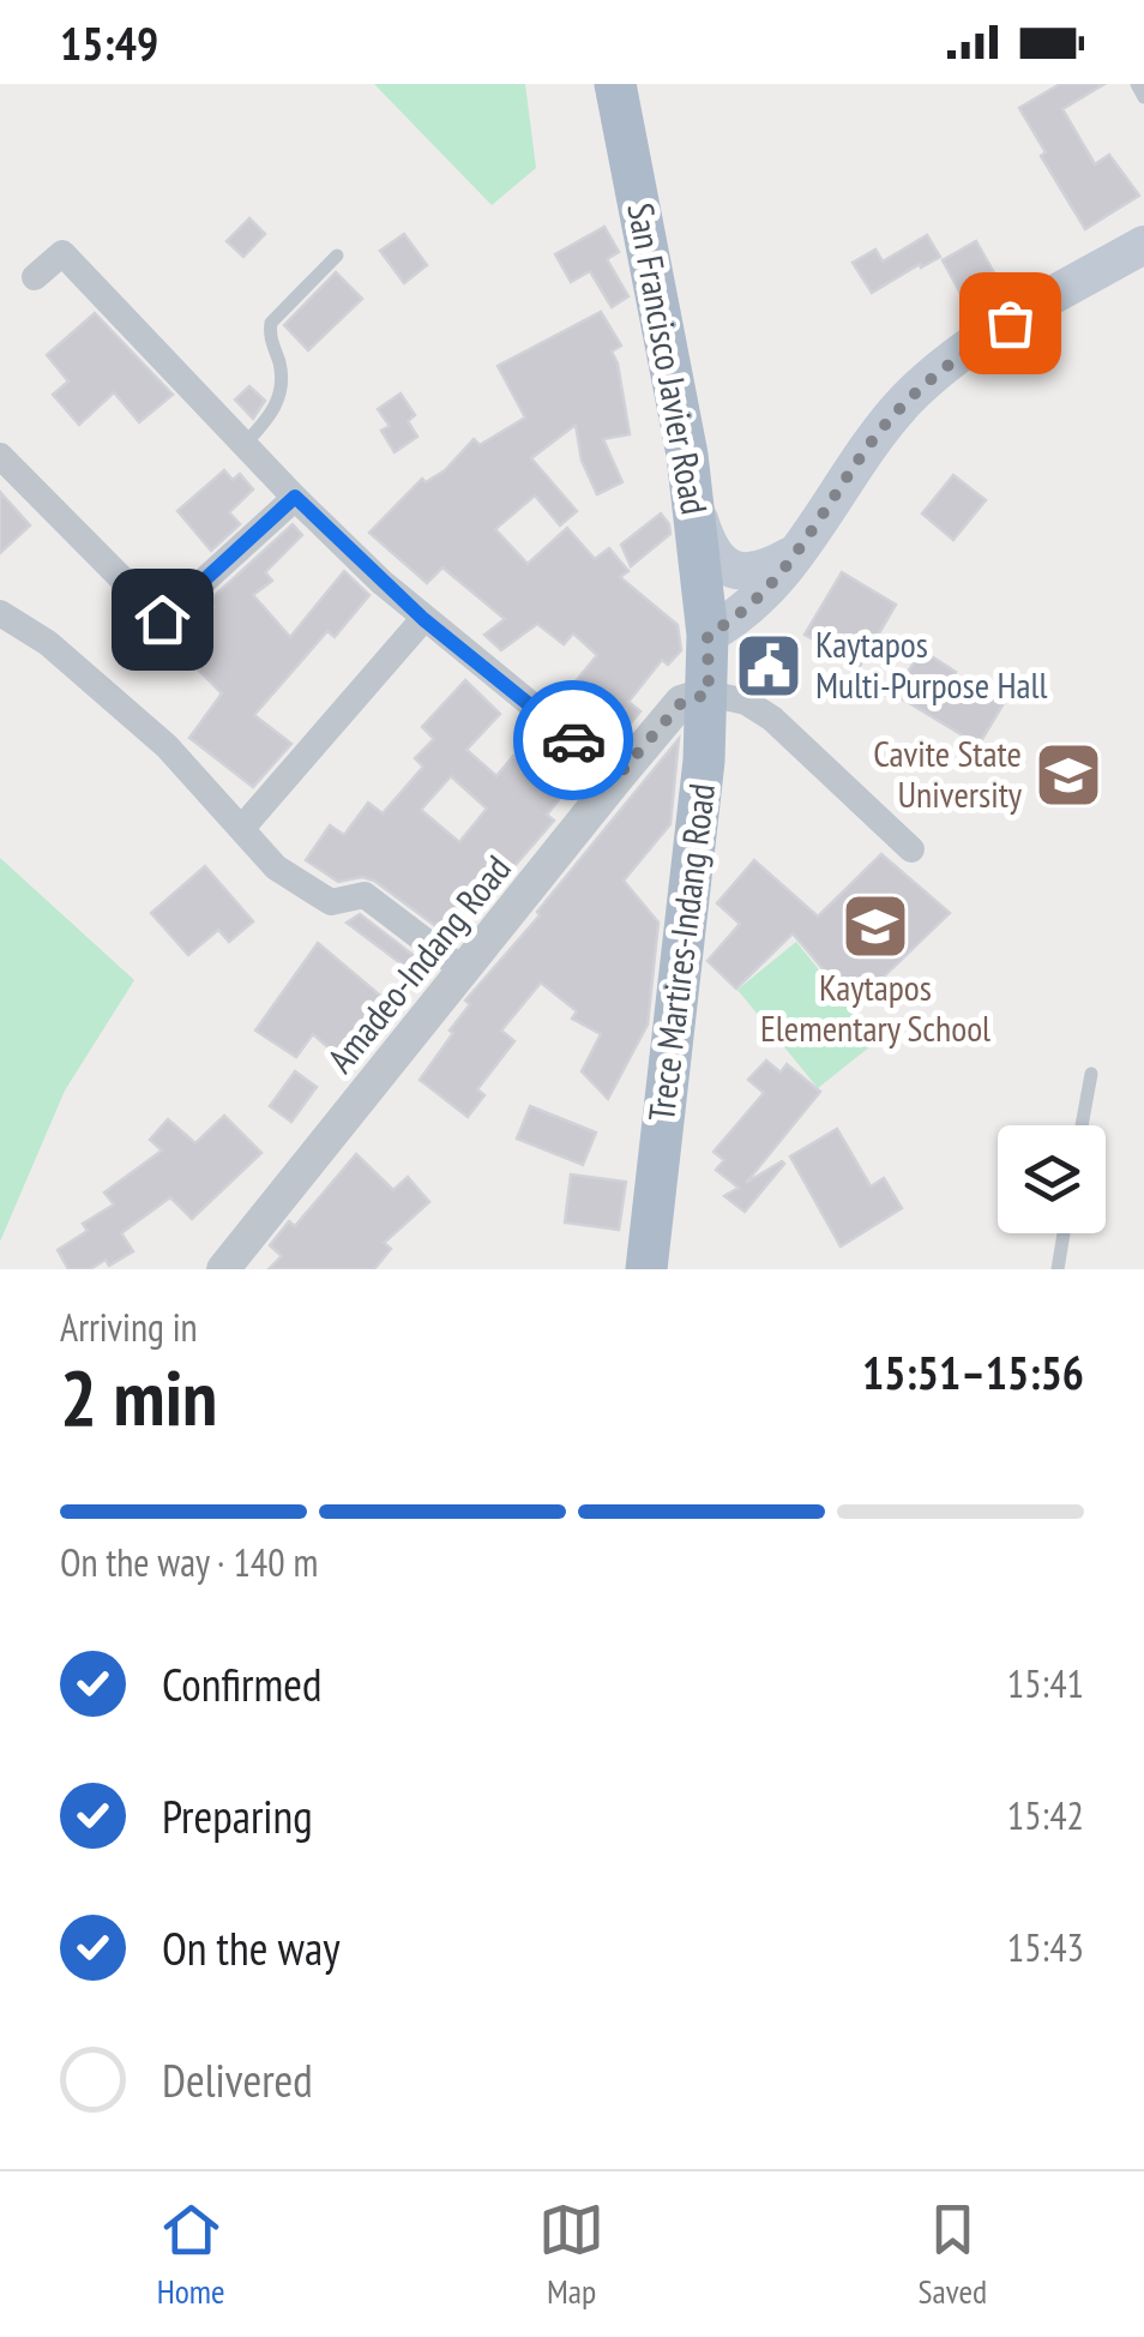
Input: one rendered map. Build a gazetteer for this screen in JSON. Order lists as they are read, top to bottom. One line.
{"streets":{"main road":["San Francisco Javier Road","Trece Martires-Indang Road"],"street":["Amadeo-Indang Road"]},"crossings":[["San Francisco Javier Road","Trece Martires-Indang Road"],["Trece Martires-Indang Road","Amadeo-Indang Road"]],"places":{"public building":["Kaytapos Multi-Purpose Hall"],"school or university":["Cavite State University","Kaytapos Elementary School"]},"page":{"status":"15:49","heading":["2 min","Arriving in","15:51–15:56"],"bar":"On the way · 140 m","list":[["Confirmed","15:41"],["Preparing","15:42"],["On the way","15:43"],"Delivered"],"tabs":["Home","Map","Saved"]}}
